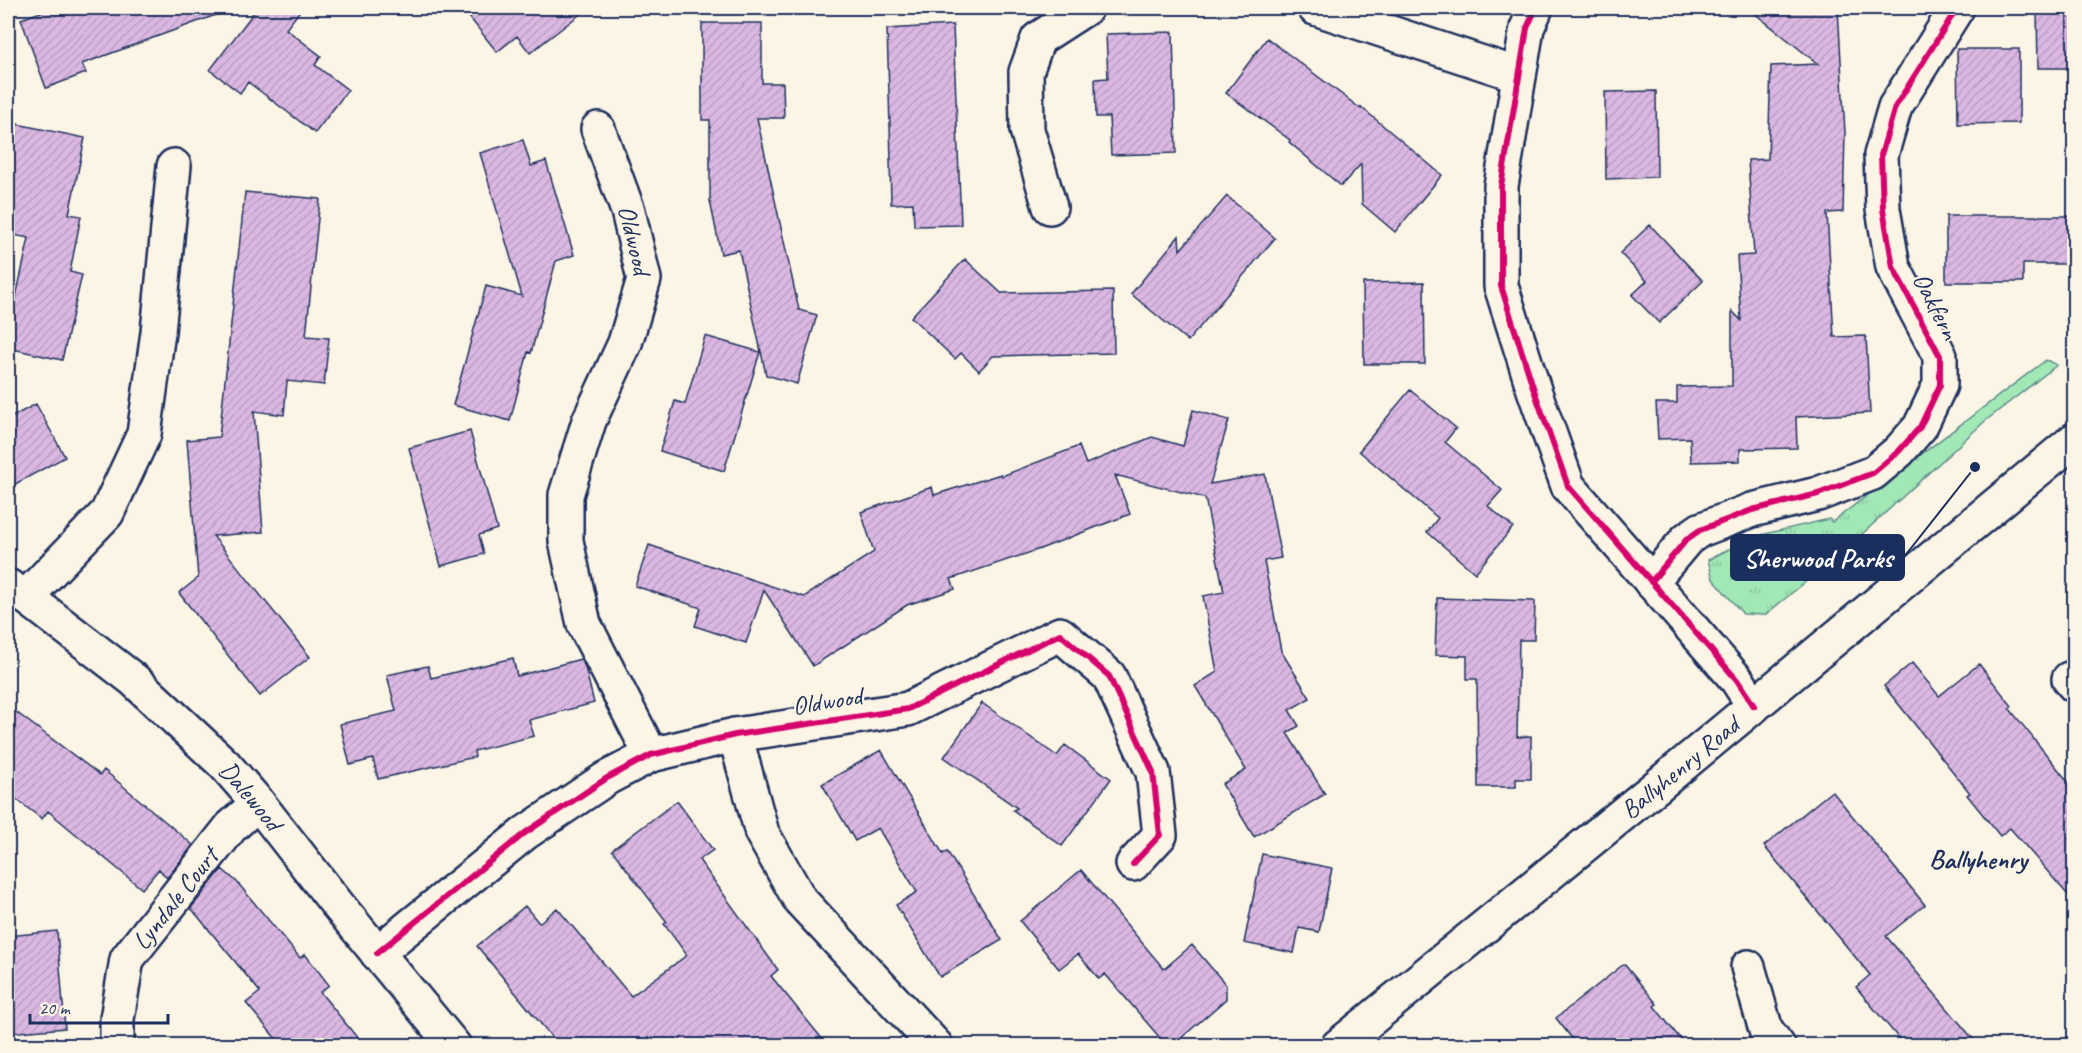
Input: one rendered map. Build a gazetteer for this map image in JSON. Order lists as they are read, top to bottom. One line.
{"streets":{"street":["Oldwood","Oakfern","Ballyhenry Road","Dalewood","Lyndale Court"]},"crossings":[["Oldwood","Dalewood"],["Dalewood","Lyndale Court"]],"districts":["Ballyhenry"],"places":["Sherwood Parks"],"scale_bar":"20 m"}
